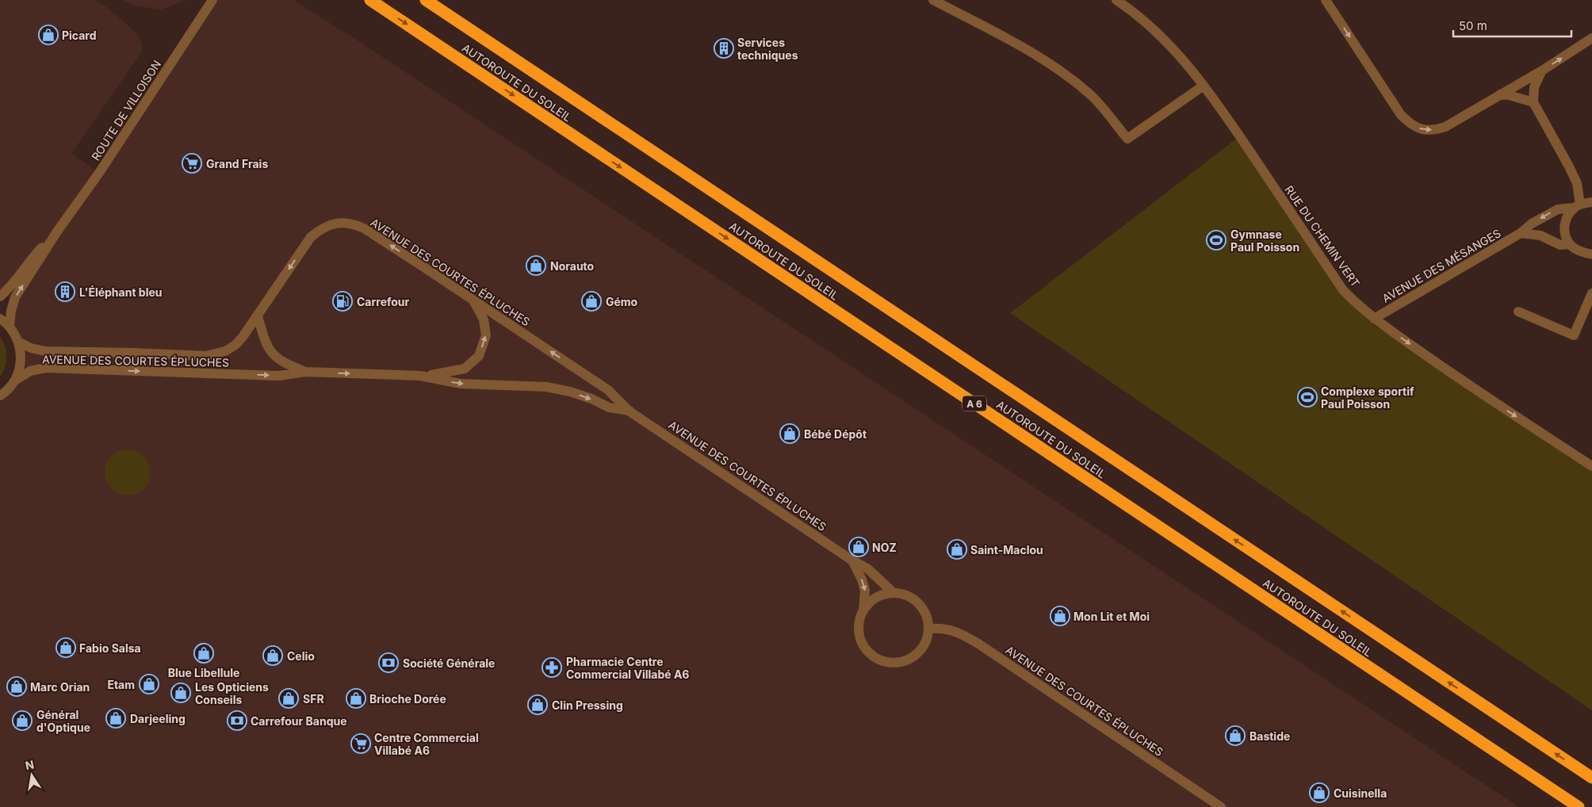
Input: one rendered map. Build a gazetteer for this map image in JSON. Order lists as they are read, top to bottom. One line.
{"streets":{"highway":["AUTOROUTE DU SOLEIL","A 6"],"street":["ROUTE DE VILLOISON","RUE DU CHEMIN VERT","AVENUE DES MÉSANGES","AVENUE DES COURTES ÉPLUCHES"]},"crossings":[["RUE DU CHEMIN VERT","AVENUE DES MÉSANGES"]],"one_way":["RUE DU CHEMIN VERT"],"places":{"shop":["Picard","Norauto","Gémo","Bébé Dépôt","NOZ","Saint-Maclou","Mon Lit et Moi","Fabio Salsa","Blue Libellule","Celio","Etam","Marc Orian","Les Opticiens Conseils","SFR","Brioche Dorée","Clin Pressing","Darjeeling","Général d'Optique","Bastide","Cuisinella"],"building":["Services techniques","L'Éléphant bleu"],"supermarket":["Grand Frais","Centre Commercial Villabé A6"],"sports":["Gymnase Paul Poisson","Complexe sportif Paul Poisson"],"fuel station":["Carrefour"],"bank":["Société Générale","Carrefour Banque"],"pharmacy":["Pharmacie Centre Commercial Villabé A6"]},"scale_bar":"50 m","north":"top"}
